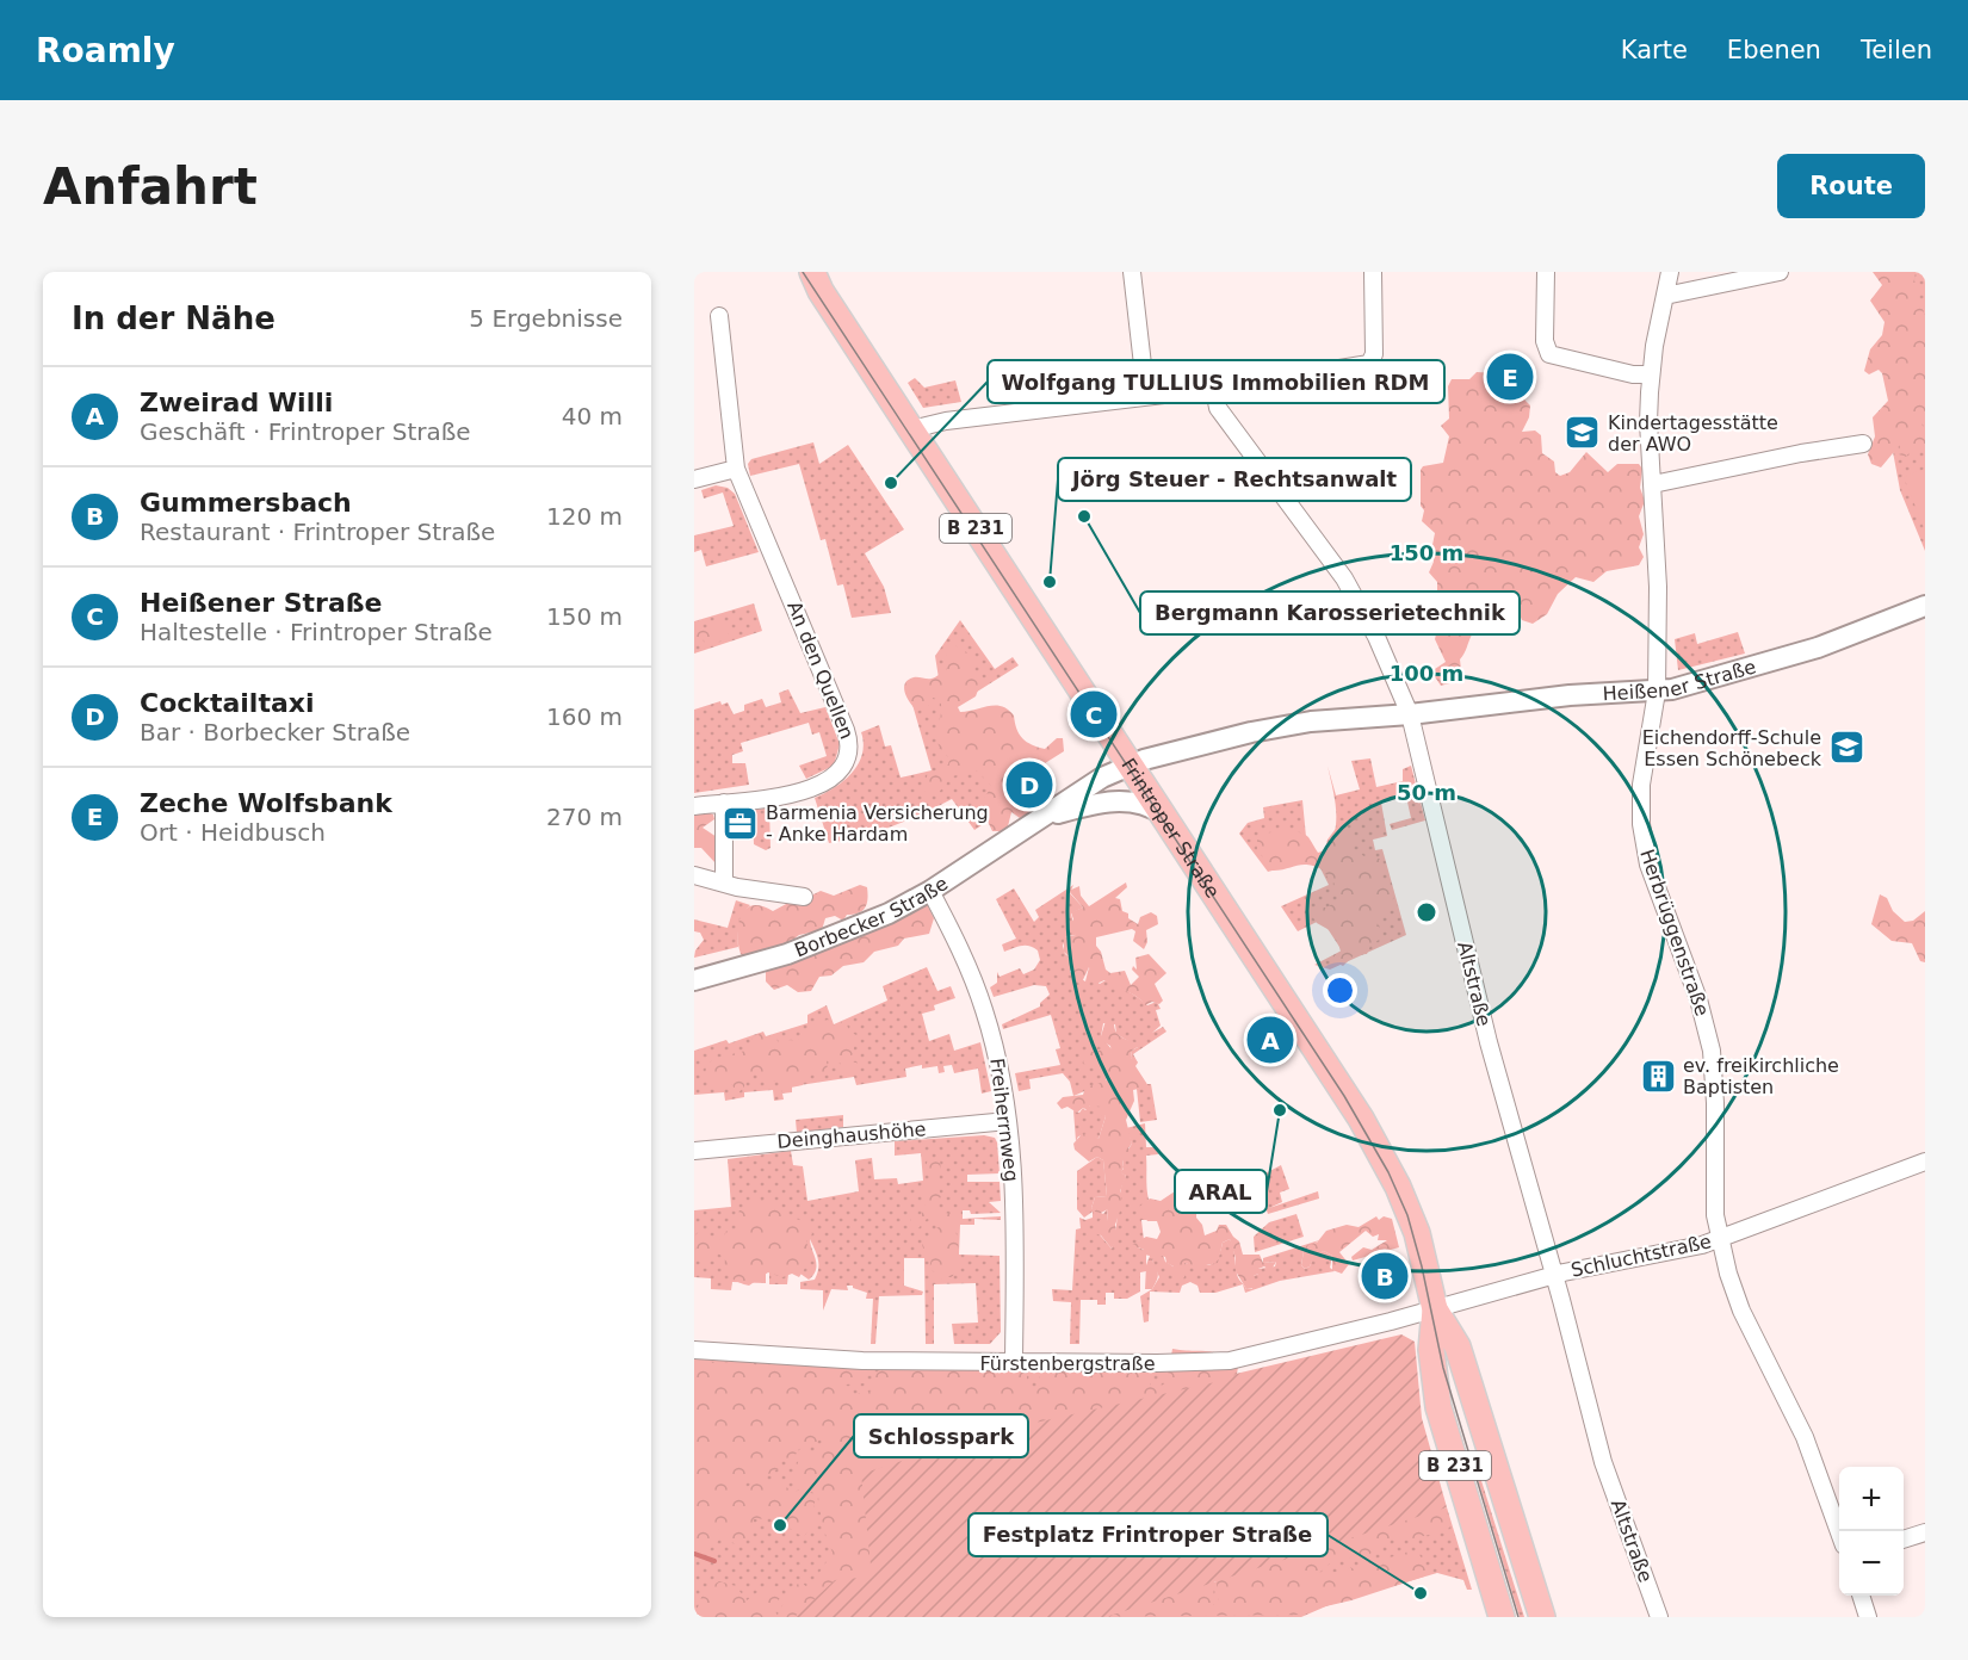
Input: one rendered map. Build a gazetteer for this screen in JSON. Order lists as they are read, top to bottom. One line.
{"streets":{"main road":["B 231","Frintroper Straße"],"street":["An den Quellen","Heißener Straße","Borbecker Straße","Herbrüggenstraße","Altstraße","Freiherrnweg","Deinghaushöhe","Schluchtstraße","Fürstenbergstraße"]},"crossings":[["Heißener Straße","Frintroper Straße"],["Heißener Straße","Borbecker Straße"],["Heißener Straße","Herbrüggenstraße"],["Heißener Straße","Altstraße"],["Frintroper Straße","Borbecker Straße"],["Frintroper Straße","Schluchtstraße"],["Frintroper Straße","Fürstenbergstraße"],["Borbecker Straße","Freiherrnweg"],["Herbrüggenstraße","Schluchtstraße"],["Altstraße","Schluchtstraße"],["Freiherrnweg","Deinghaushöhe"],["Freiherrnweg","Fürstenbergstraße"],["Schluchtstraße","Fürstenbergstraße"]],"places":{"school or university":["Kindertagesstätte der AWO","Eichendorff-Schule Essen Schönebeck"],"other":["Wolfgang TULLIUS Immobilien RDM","Bergmann Karosserietechnik","Jörg Steuer - Rechtsanwalt","ARAL","Schlosspark","Festplatz Frintroper Straße"],"office":["Barmenia Versicherung - Anke Hardam"],"building":["ev. freikirchliche Baptisten"]},"page":{"header":"Roamly","nav":["Karte","Ebenen","Teilen"],"buttons":"Route","title":"Anfahrt","heading":["In der Nähe","5 Ergebnisse"],"pins":["E","C","D","A","B"],"list":[{"mark":"A","name":"Zweirad Willi","note":"Geschäft · Frintroper Straße","value":"40 m"},{"mark":"B","name":"Gummersbach","note":"Restaurant · Frintroper Straße","value":"120 m"},{"mark":"C","name":"Heißener Straße","note":"Haltestelle · Frintroper Straße","value":"150 m"},{"mark":"D","name":"Cocktailtaxi","note":"Bar · Borbecker Straße","value":"160 m"},{"mark":"E","name":"Zeche Wolfsbank","note":"Ort · Heidbusch","value":"270 m"}],"map_buttons":["+","−"]},"rings":["150 m","100 m","50 m"]}
